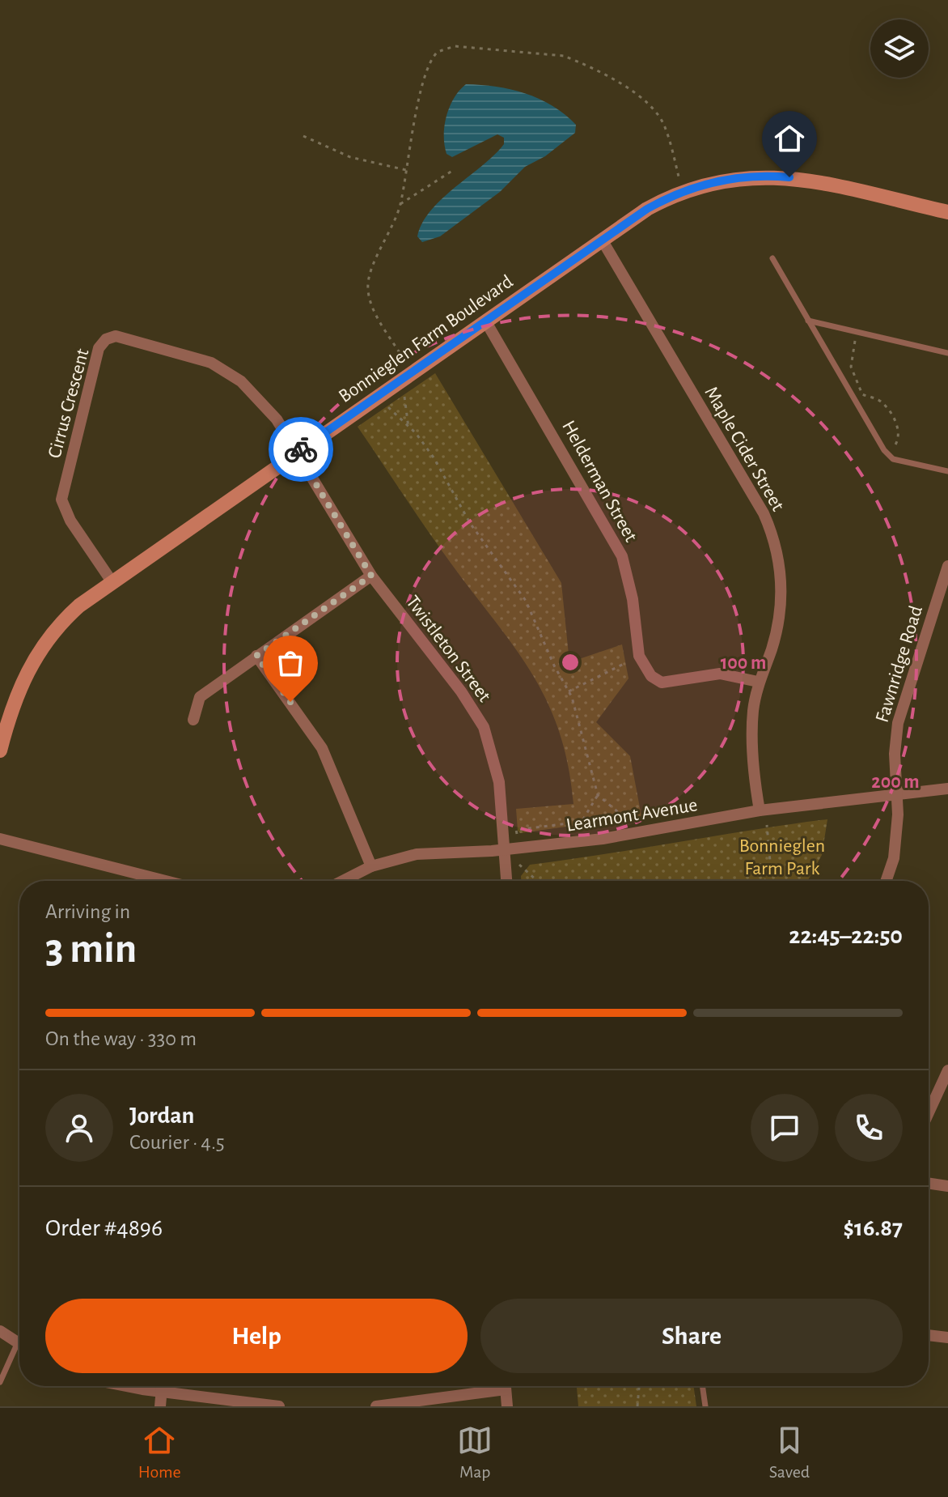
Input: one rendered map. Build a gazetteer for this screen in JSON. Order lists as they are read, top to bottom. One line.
{"streets":{"street":["Bonnieglen Farm Boulevard","Cirrus Crescent","Maple Cider Street","Helderman Street","Twistleton Street","Fawnridge Road","Learmont Avenue"]},"crossings":[["Bonnieglen Farm Boulevard","Cirrus Crescent"],["Bonnieglen Farm Boulevard","Maple Cider Street"],["Bonnieglen Farm Boulevard","Helderman Street"],["Bonnieglen Farm Boulevard","Twistleton Street"],["Cirrus Crescent","Twistleton Street"],["Maple Cider Street","Helderman Street"],["Maple Cider Street","Learmont Avenue"],["Twistleton Street","Learmont Avenue"],["Fawnridge Road","Learmont Avenue"]],"parks":["Bonnieglen Farm Park"],"page":{"heading":["3 min","Arriving in","22:45–22:50"],"panel":["Jordan","Courier · 4.5","Order #4896","$16.87"],"bar":"On the way · 330 m","buttons":["Help","Share"],"tabs":["Home","Map","Saved"]},"rings":["100 m","200 m"]}
